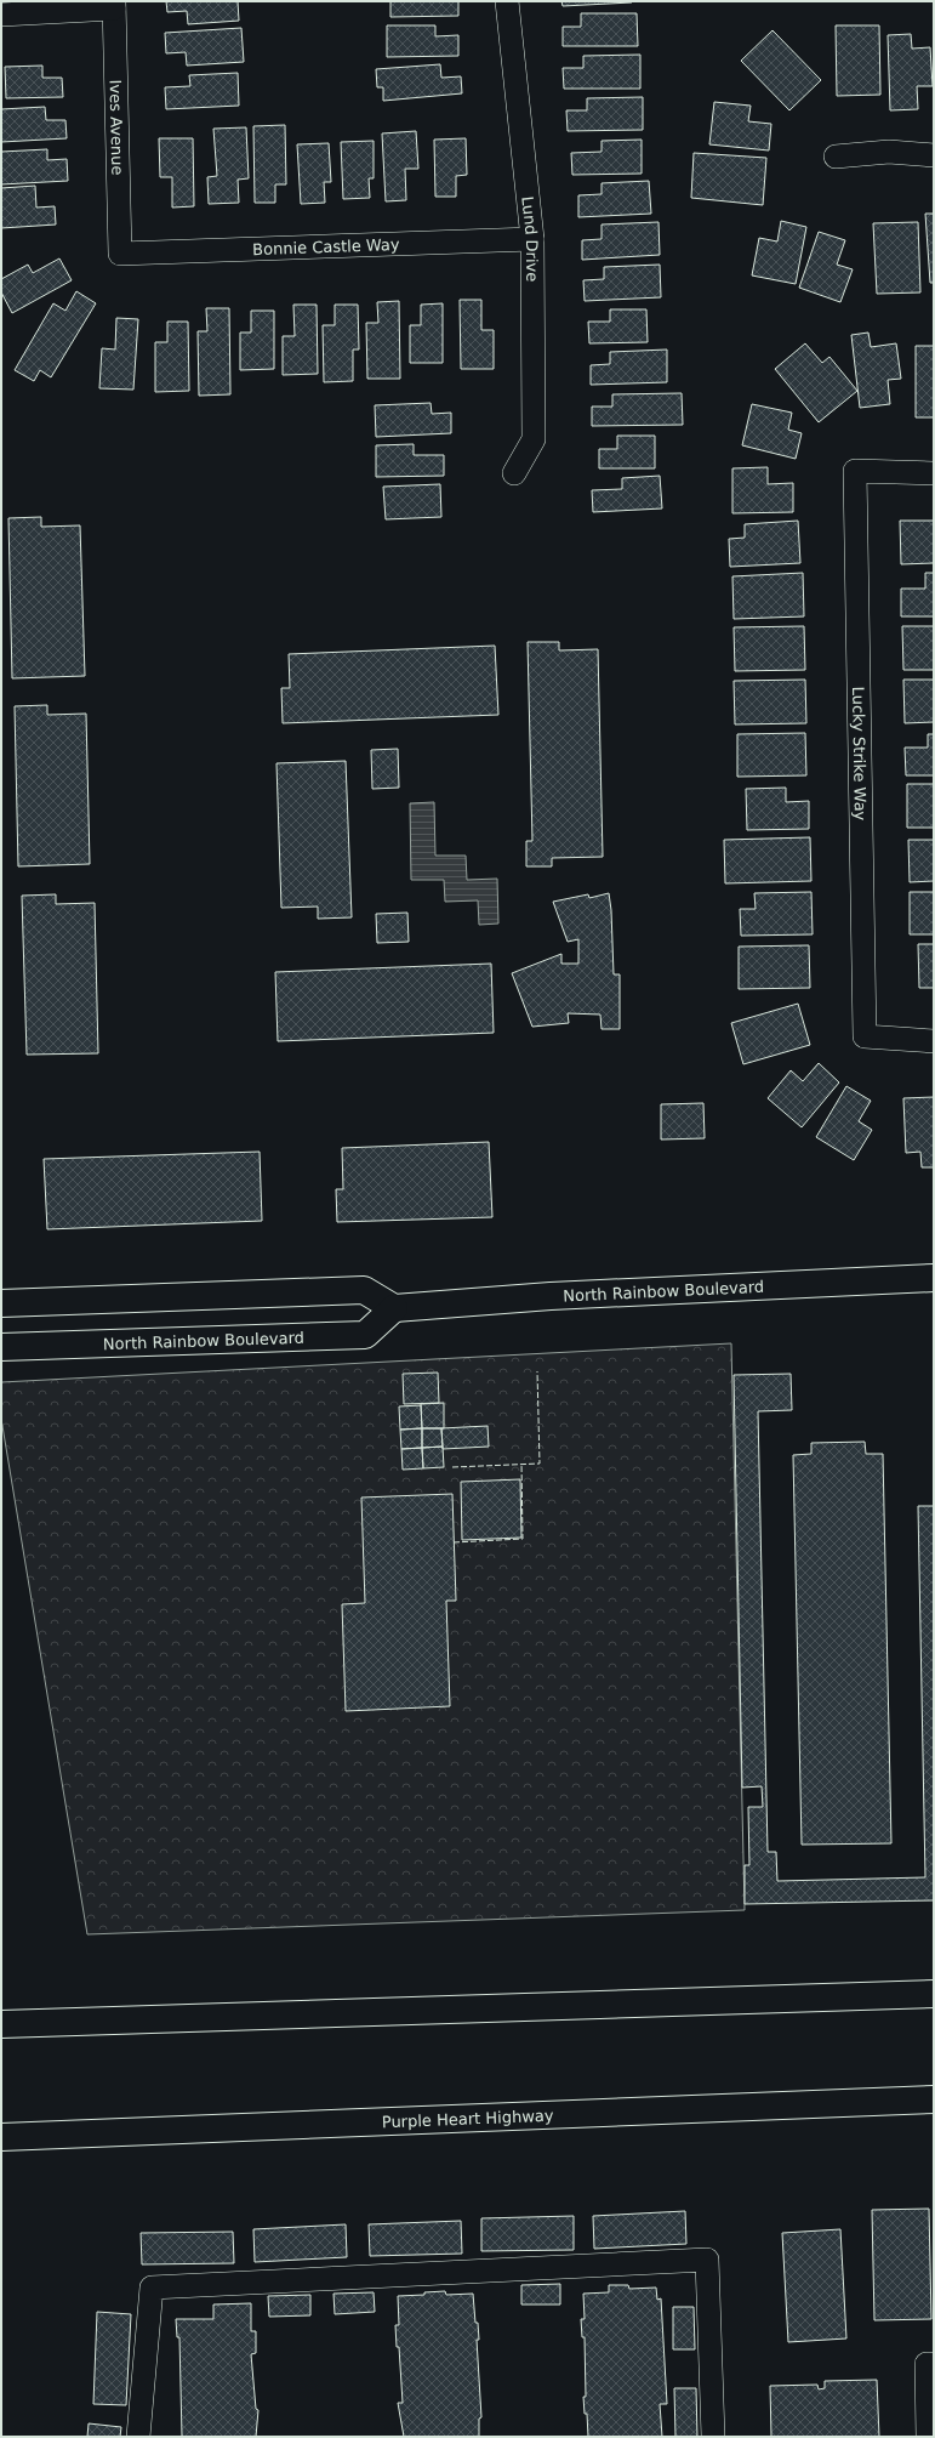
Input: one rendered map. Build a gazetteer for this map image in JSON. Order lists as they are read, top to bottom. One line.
{"streets":{"main road":["North Rainbow Boulevard","Purple Heart Highway"],"street":["Ives Avenue","Lund Drive","Bonnie Castle Way","Lucky Strike Way"]},"crossings":[["Ives Avenue","Bonnie Castle Way"],["Lund Drive","Bonnie Castle Way"]]}
